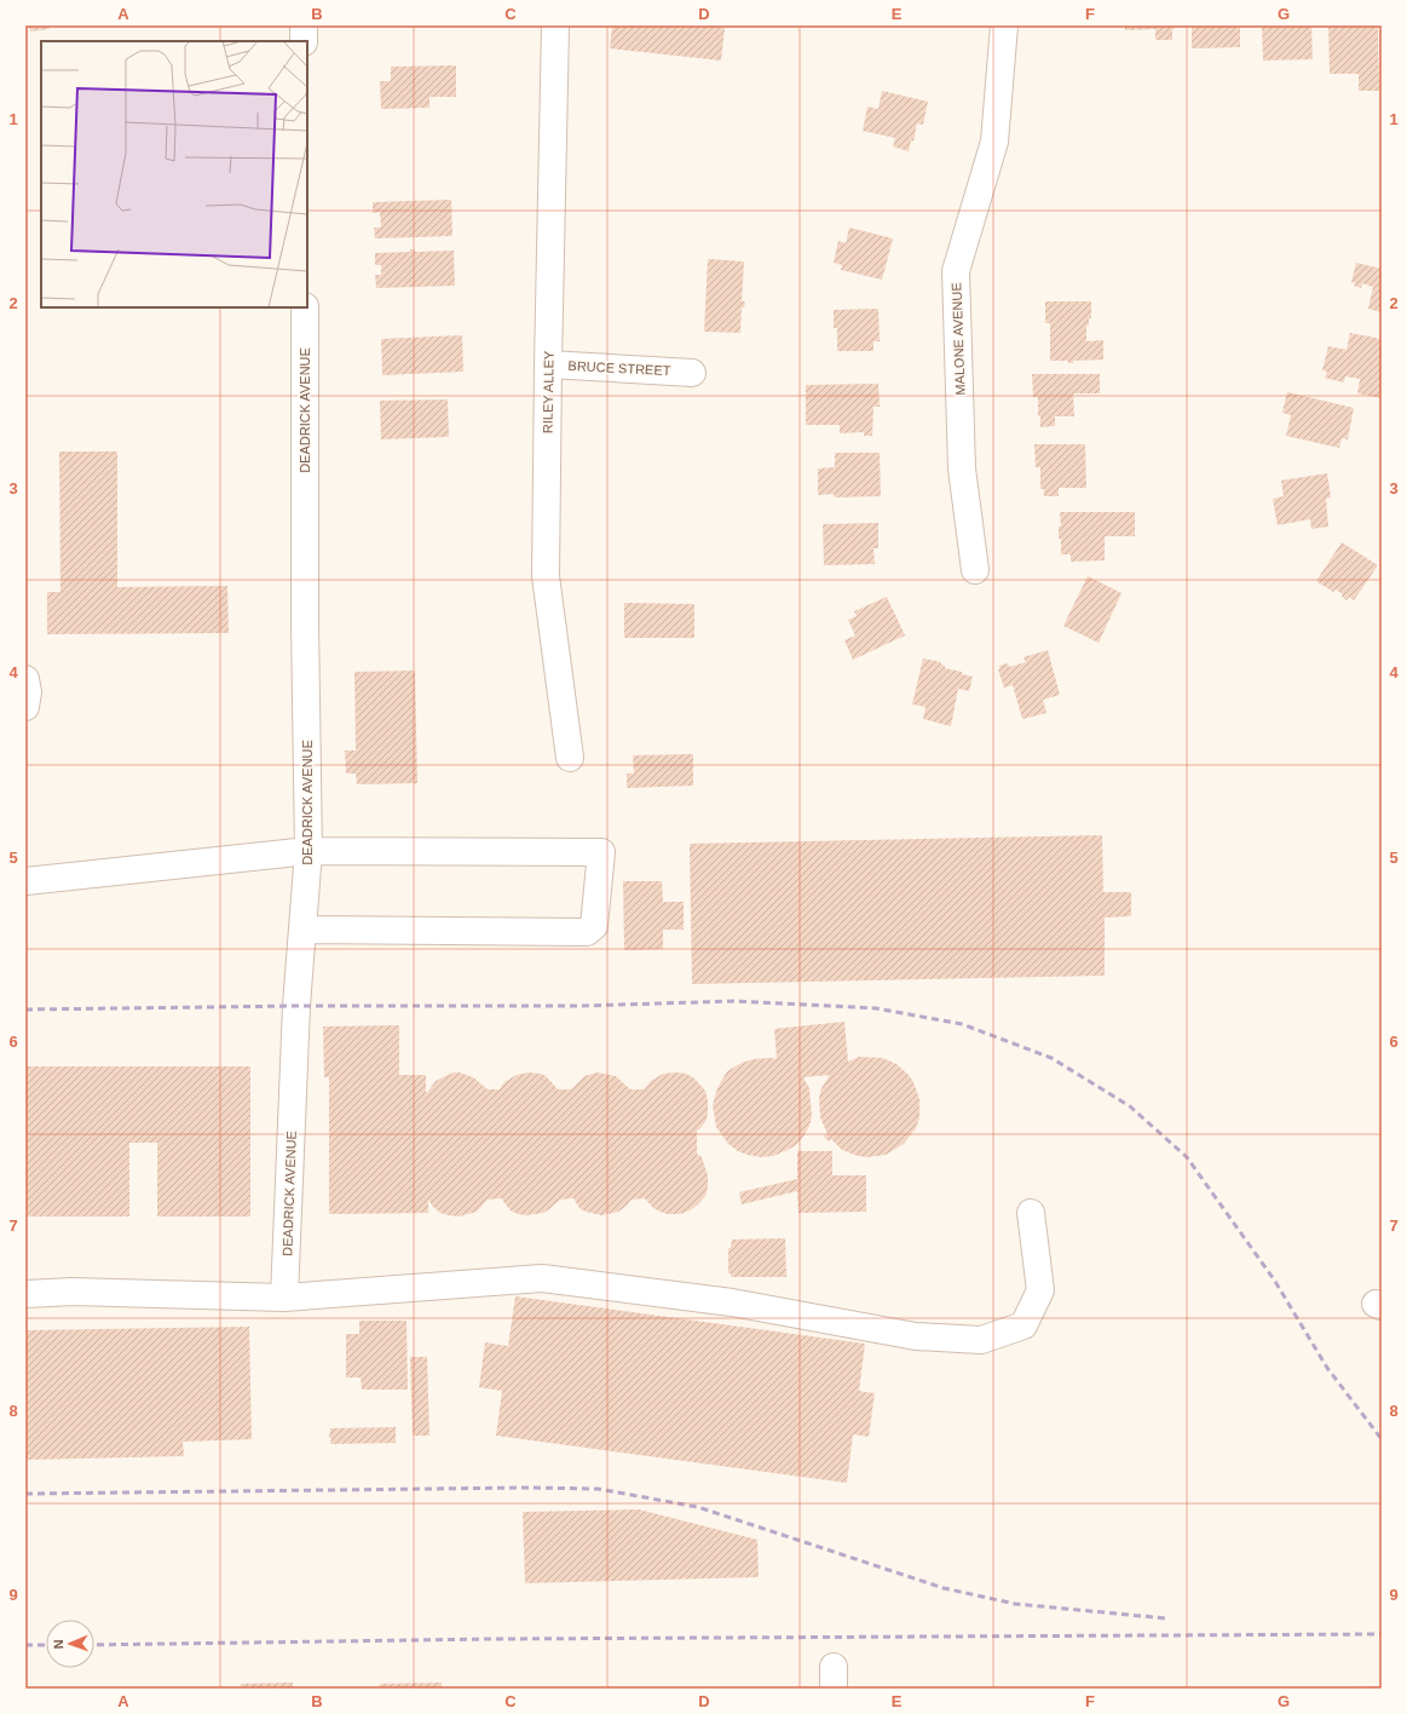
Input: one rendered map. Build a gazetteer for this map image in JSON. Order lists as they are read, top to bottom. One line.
{"streets":{"street":["MALONE AVENUE","BRUCE STREET","RILEY ALLEY","DEADRICK AVENUE"]},"crossings":[["BRUCE STREET","RILEY ALLEY"]],"north":"left","grid":{"columns":["A","B","C","D","E","F","G"],"rows":["1","2","3","4","5","6","7","8","9"]}}
